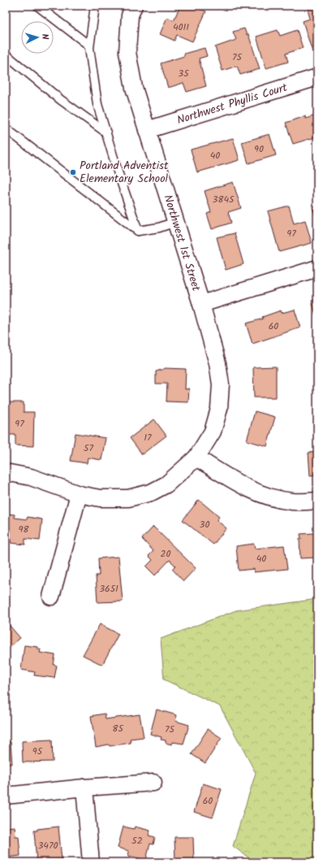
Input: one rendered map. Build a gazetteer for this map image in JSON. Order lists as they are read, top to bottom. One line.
{"streets":{"street":["Northwest Phyllis Court","Northwest 1st Street"]},"crossings":[["Northwest Phyllis Court","Northwest 1st Street"]],"places":["Portland Adventist Elementary School"],"house_numbers":["4011","75","35","90","40","3845","97","60","97","17","57","30","98","20","40","3651","85","75","95","60","52","3470"],"north":"right"}
